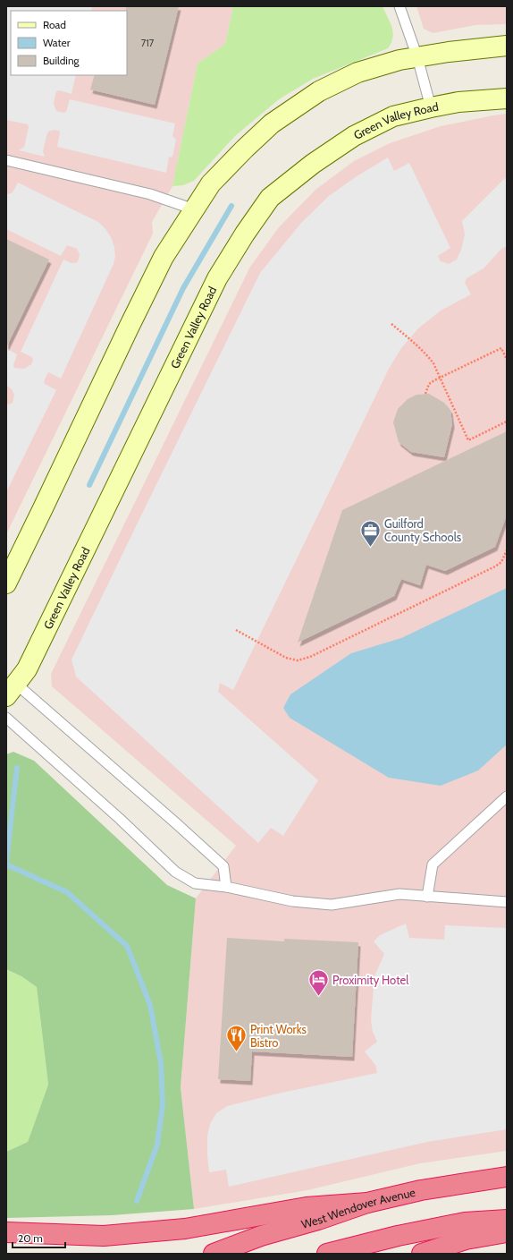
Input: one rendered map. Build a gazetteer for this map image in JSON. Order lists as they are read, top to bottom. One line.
{"streets":{"highway":["West Wendover Avenue"],"main road":["Green Valley Road"]},"places":{"office":["Guilford County Schools"],"hotel":["Proximity Hotel"],"restaurant":["Print Works Bistro"]},"house_numbers":["717"],"legend":["Road","Water","Building"],"scale_bar":"20 m"}
